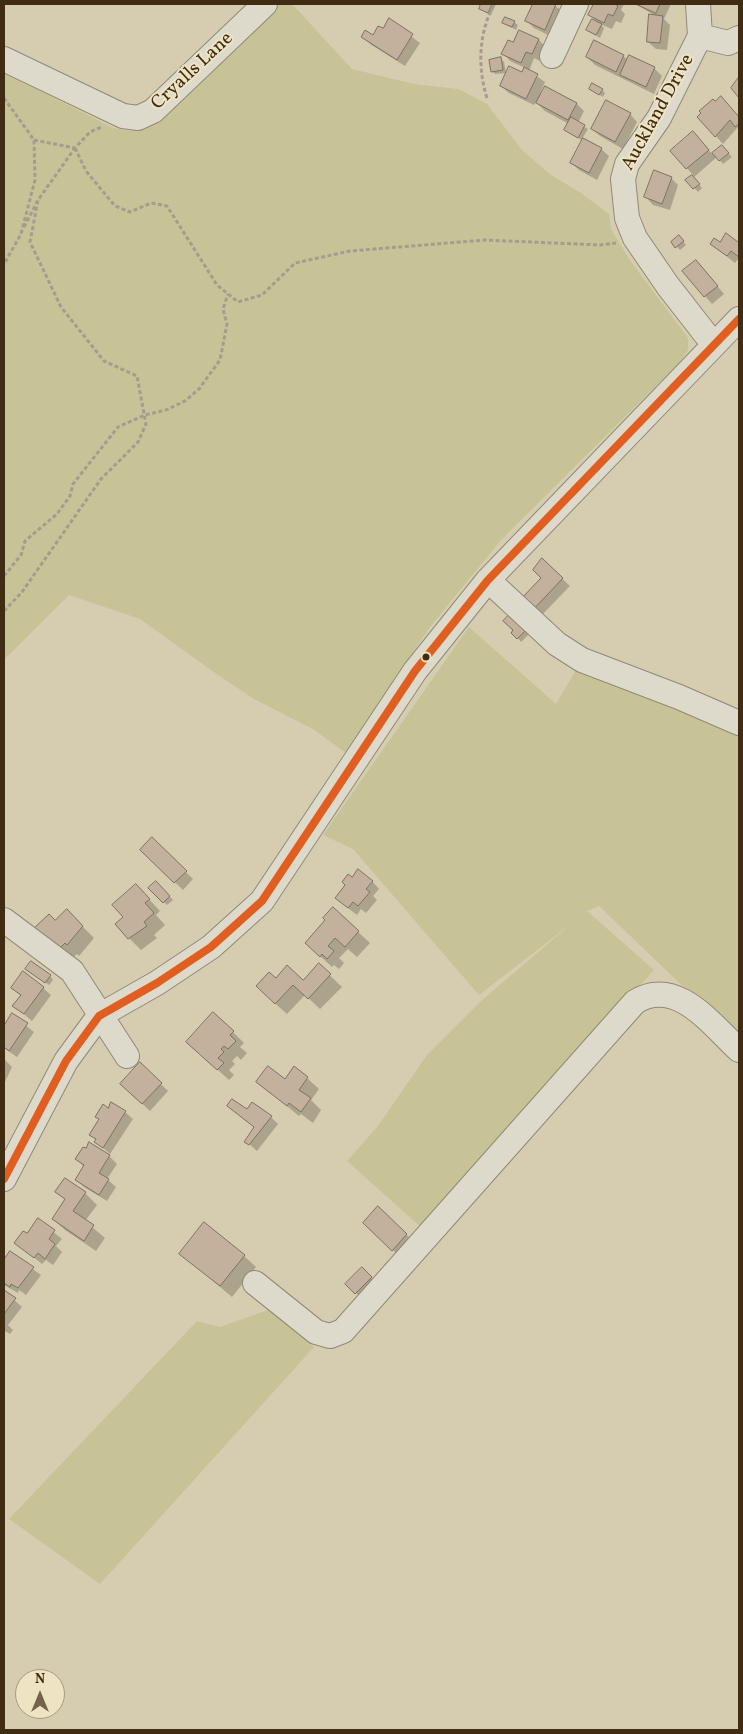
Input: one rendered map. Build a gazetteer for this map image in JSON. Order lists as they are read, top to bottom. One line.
{"streets":{"street":["Cryalls Lane","Auckland Drive"]},"north":"top"}
